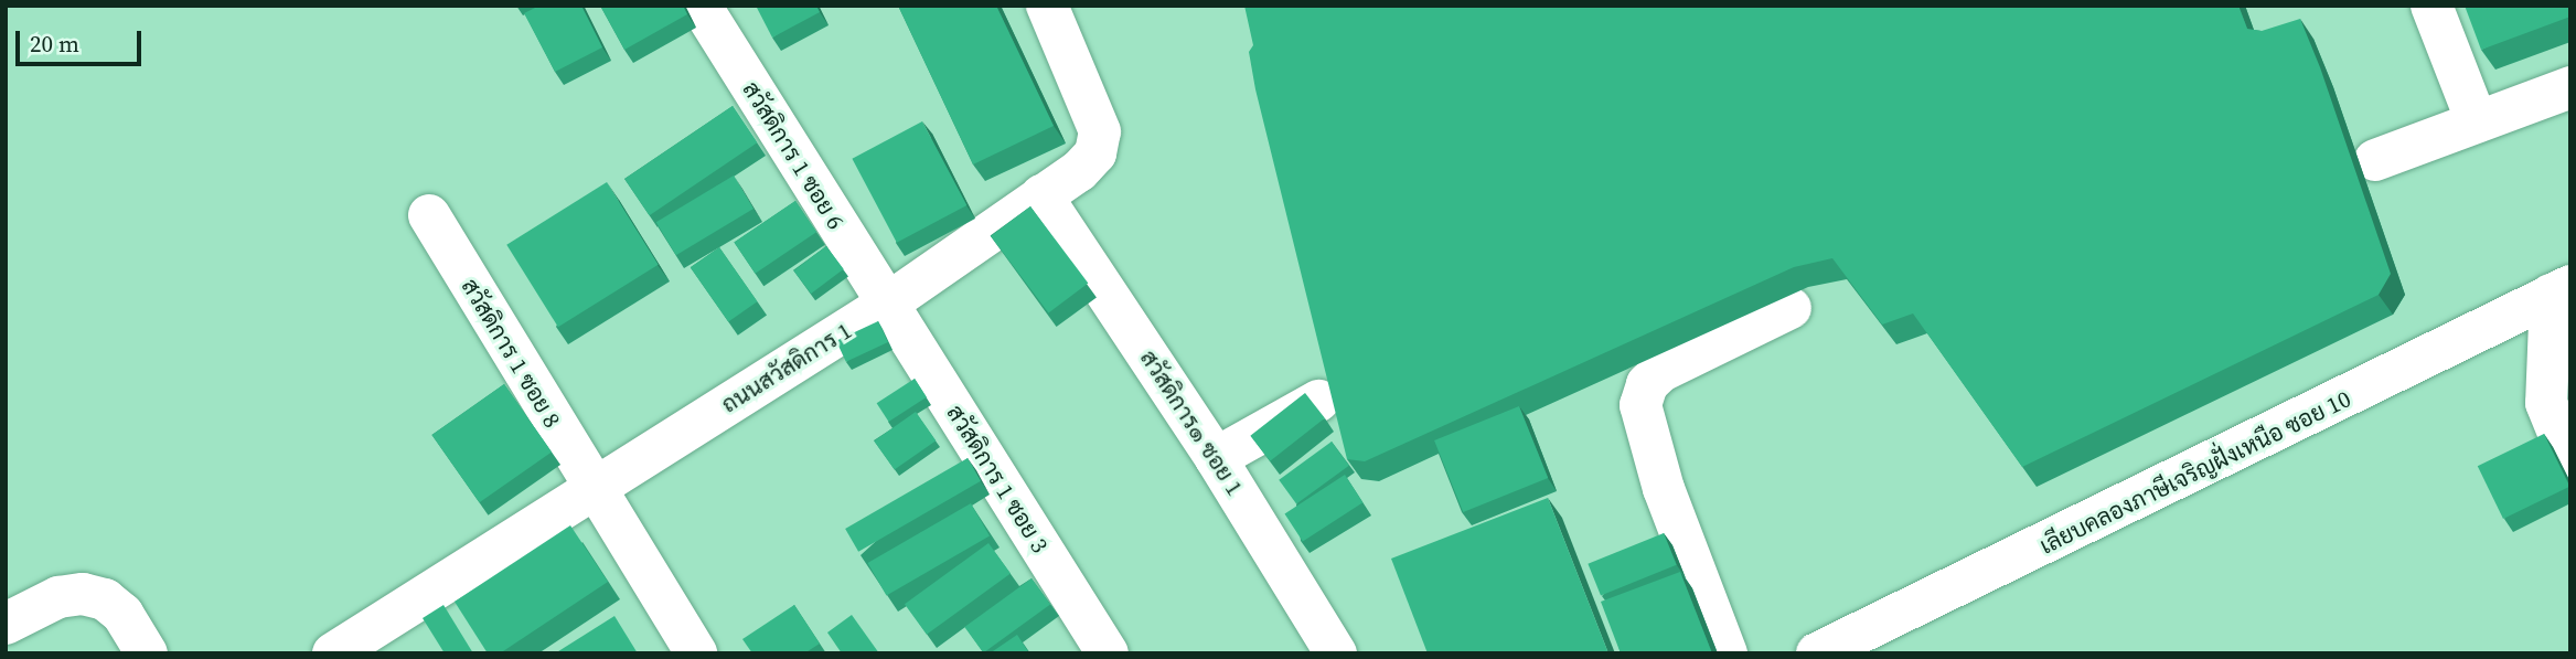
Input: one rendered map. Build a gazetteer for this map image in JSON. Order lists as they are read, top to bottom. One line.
{"streets":{"street":["สวัสดิการ 1 ซอย 6","สวัสดิการ 1 ซอย 8","ถนนสวัสดิการ 1","สวัสดิการ๑ ซอย 1","เลียบคลองภาษีเจริญฝั่งเหนือ ซอย 10","สวัสดิการ 1 ซอย 3"]},"crossings":[["สวัสดิการ 1 ซอย 6","ถนนสวัสดิการ 1"],["สวัสดิการ 1 ซอย 6","สวัสดิการ 1 ซอย 3"],["สวัสดิการ 1 ซอย 8","ถนนสวัสดิการ 1"],["ถนนสวัสดิการ 1","สวัสดิการ๑ ซอย 1"],["ถนนสวัสดิการ 1","สวัสดิการ 1 ซอย 3"]],"scale_bar":"20 m"}
